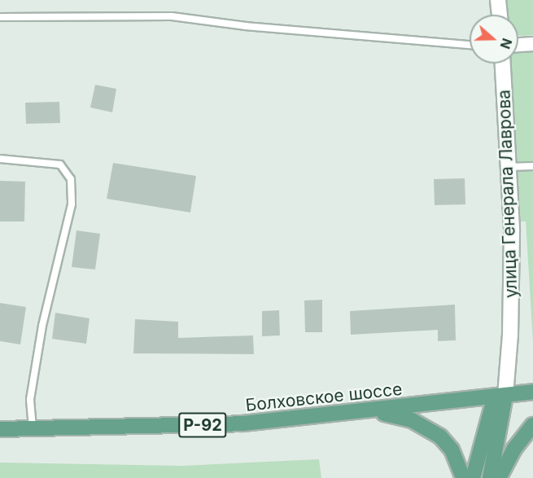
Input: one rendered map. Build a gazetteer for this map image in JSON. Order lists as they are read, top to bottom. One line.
{"streets":{"main road":["Болховское шоссе","Р-92"],"street":["улица Генерала Лаврова"]},"crossings":[["улица Генерала Лаврова","Болховское шоссе"]],"north":"right"}
